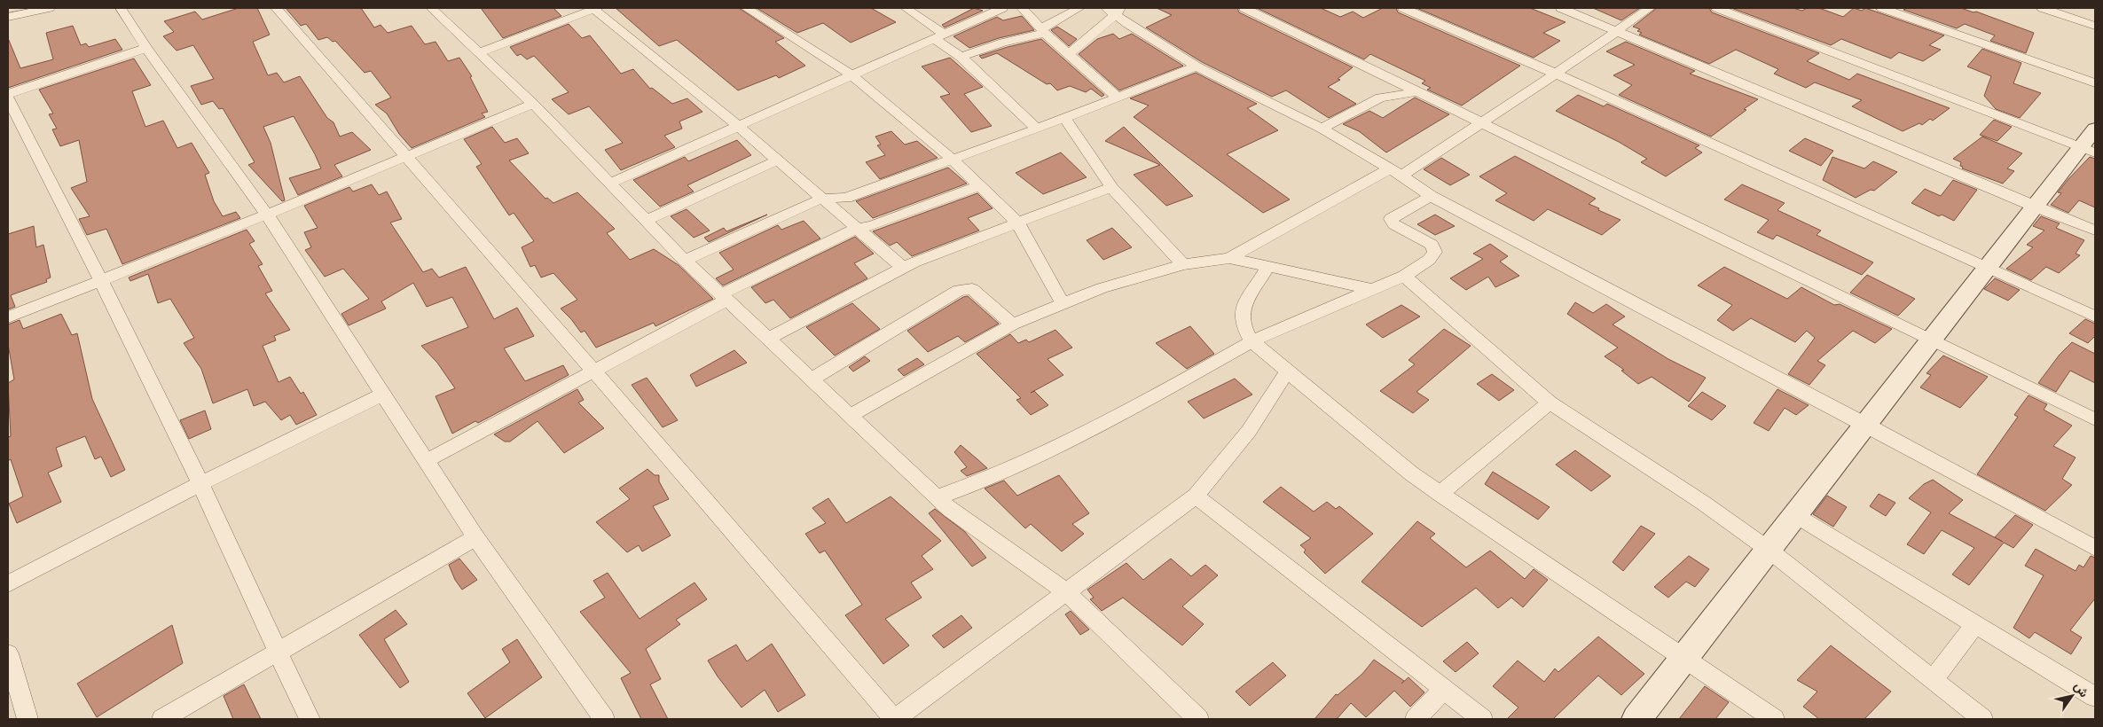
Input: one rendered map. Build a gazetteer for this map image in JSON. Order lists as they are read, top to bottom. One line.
{"north":"top right"}
